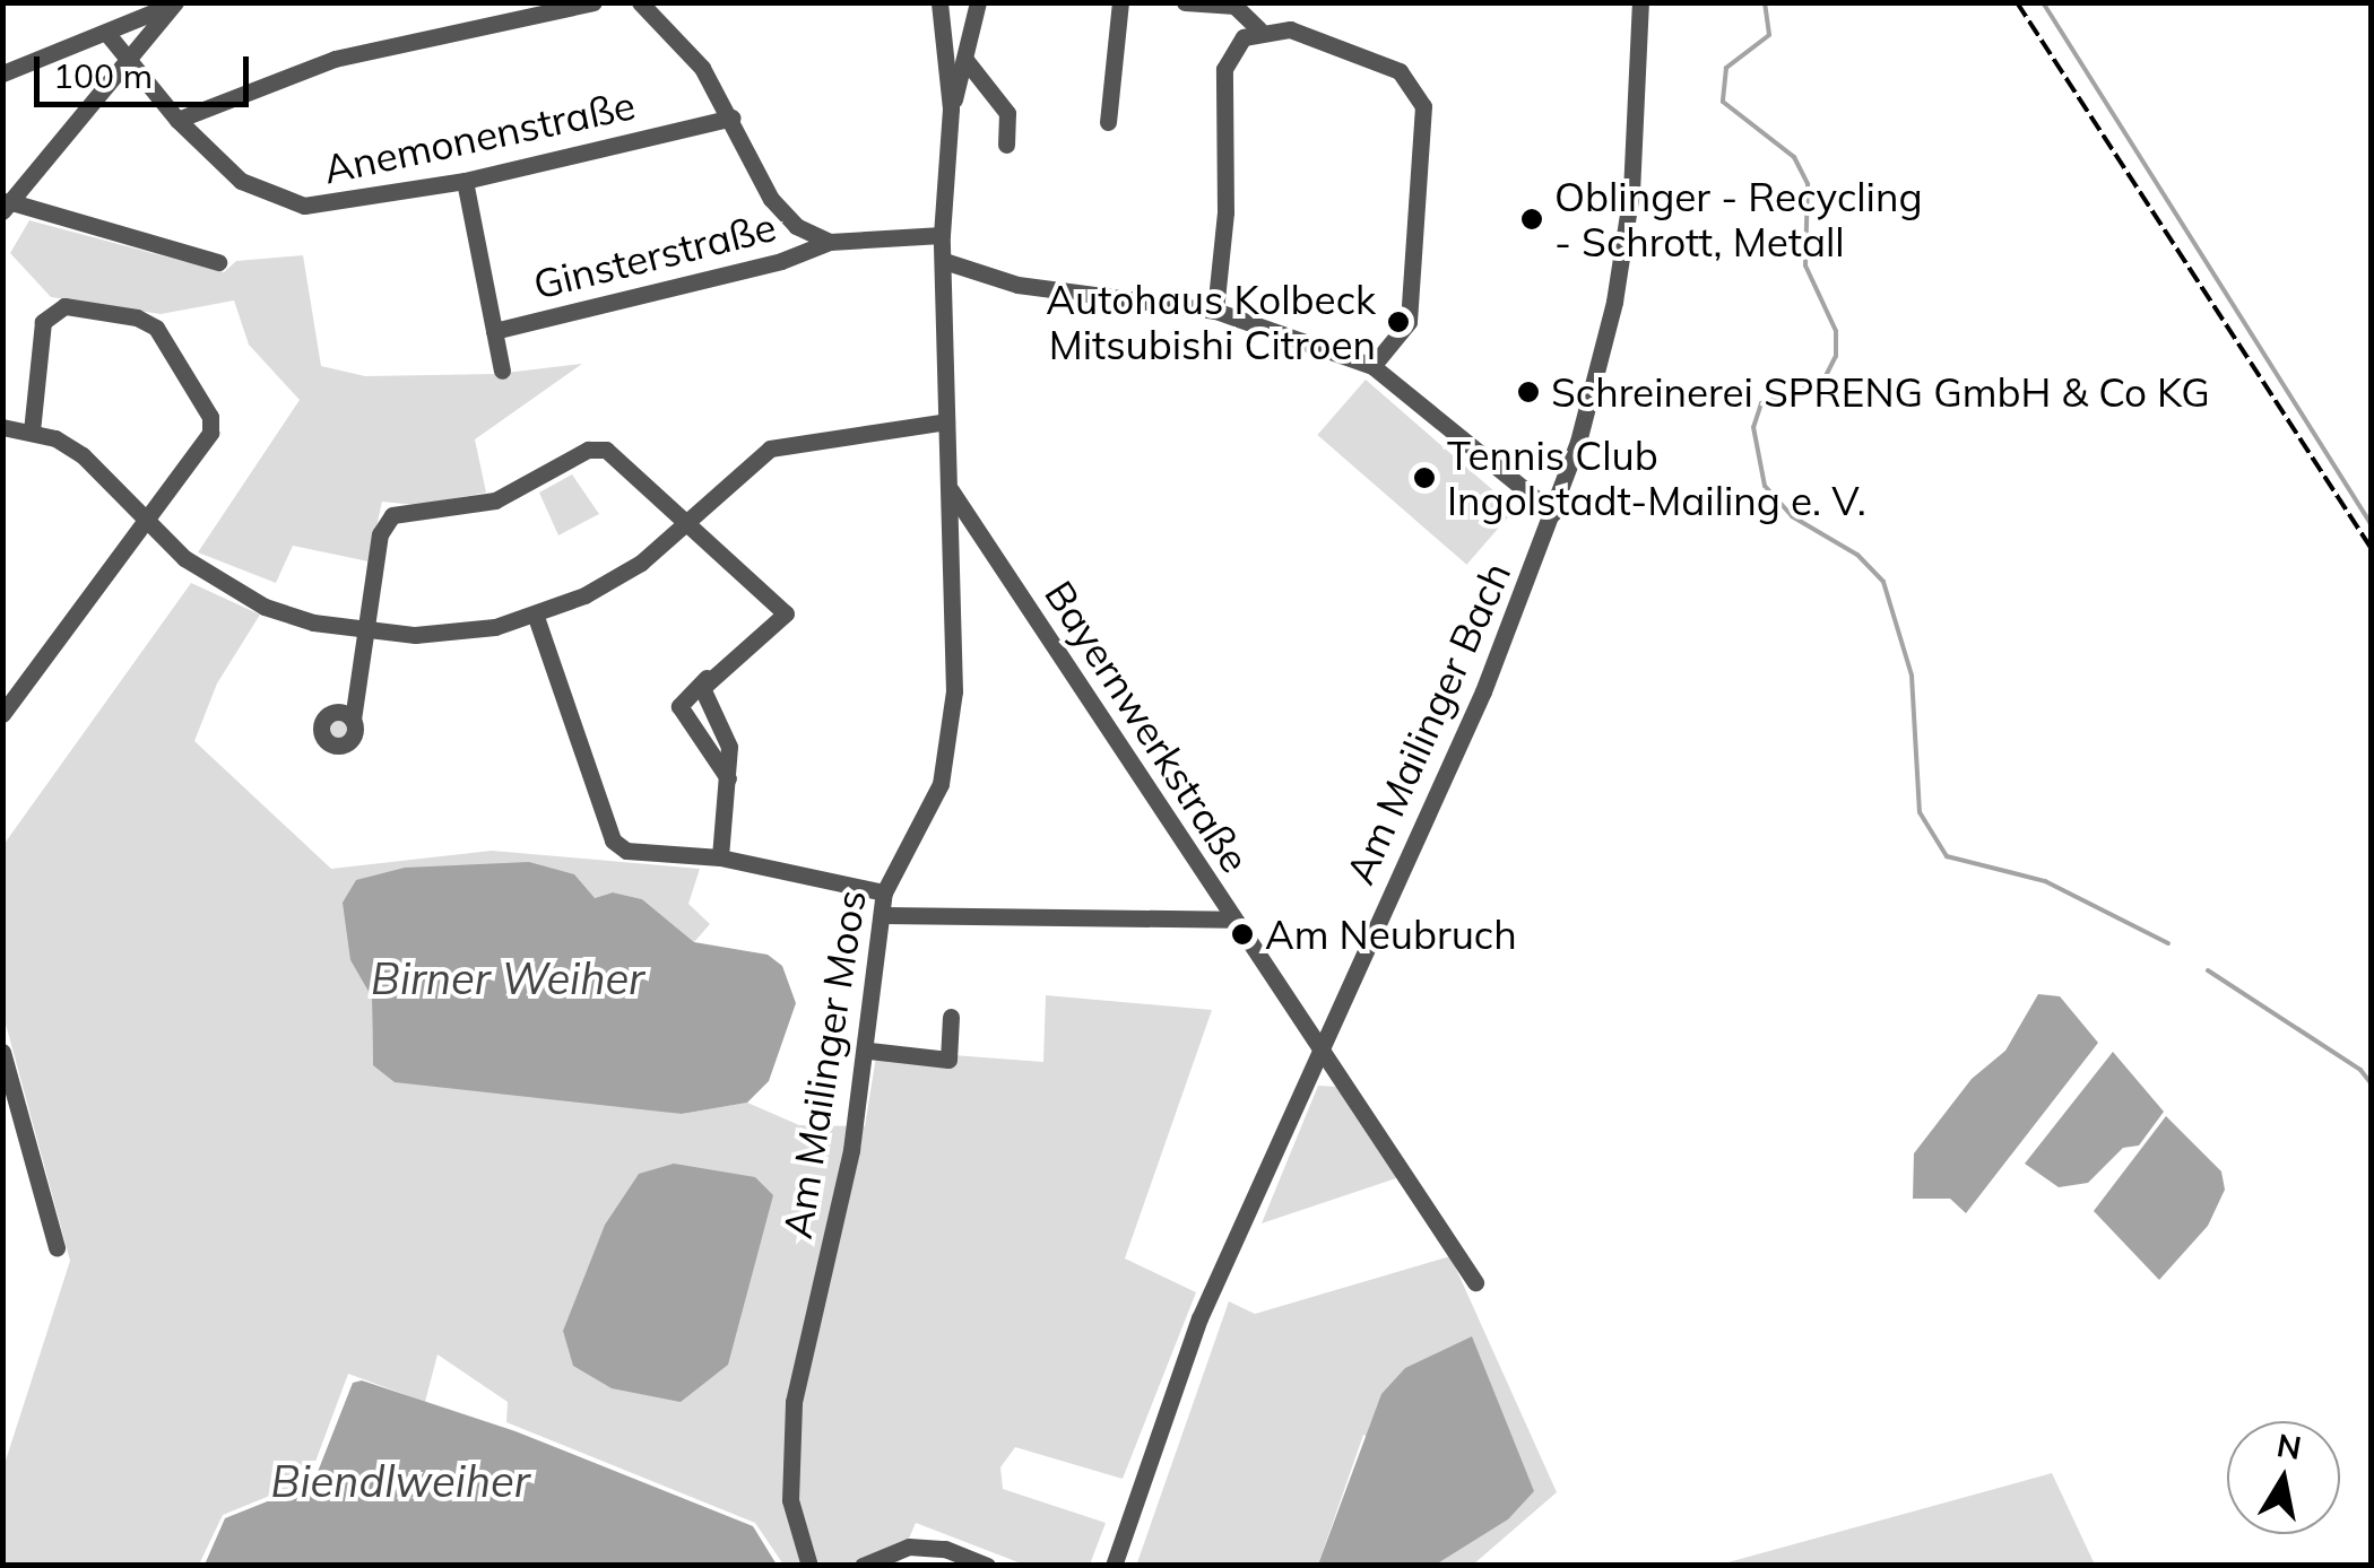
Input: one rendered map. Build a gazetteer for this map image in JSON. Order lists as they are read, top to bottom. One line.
{"streets":{"street":["Anemonenstraße","Ginsterstraße","Am Mailinger Bach","Bayernwerkstraße","Am Mailinger Moos"]},"crossings":[["Anemonenstraße","Ginsterstraße"],["Ginsterstraße","Am Mailinger Moos"],["Am Mailinger Bach","Bayernwerkstraße"],["Bayernwerkstraße","Am Mailinger Moos"]],"water":["Birner Weiher","Biendlweiher"],"places":["Oblinger - Recycling - Schrott, Metall","Autohaus Kolbeck Mitsubishi Citroen","Schreinerei SPRENG GmbH & Co KG","Tennis Club Ingolstadt-Mailing e. V.","Am Neubruch"],"scale_bar":"100 m","north":"top"}
